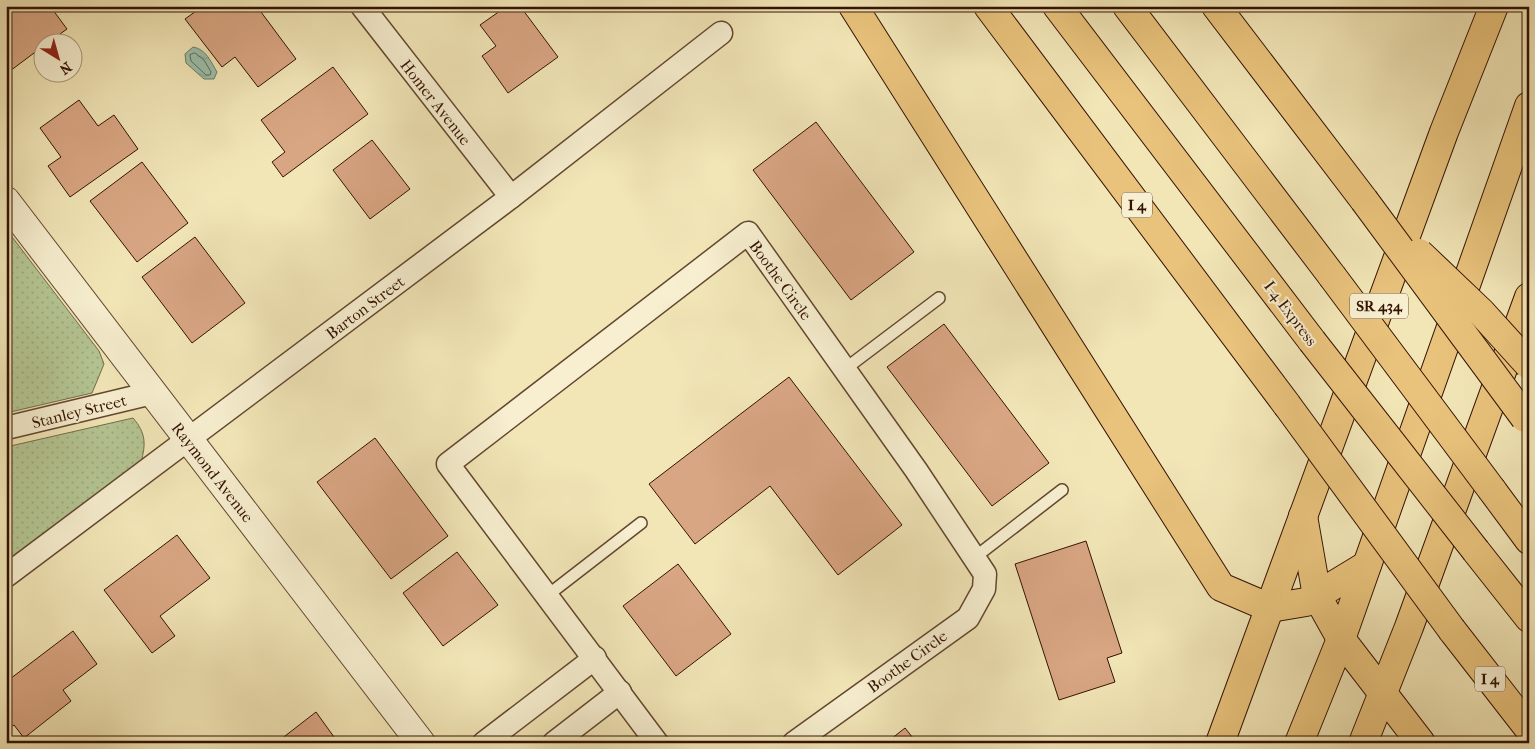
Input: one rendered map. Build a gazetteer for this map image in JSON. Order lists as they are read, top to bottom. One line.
{"streets":{"main road":["I 4","SR 434","I-4 Express"],"street":["Homer Avenue","Boothe Circle","Barton Street","Stanley Street","Raymond Avenue"]},"crossings":[["Homer Avenue","Barton Street"],["Barton Street","Raymond Avenue"],["Stanley Street","Raymond Avenue"]],"north":"bottom right"}
